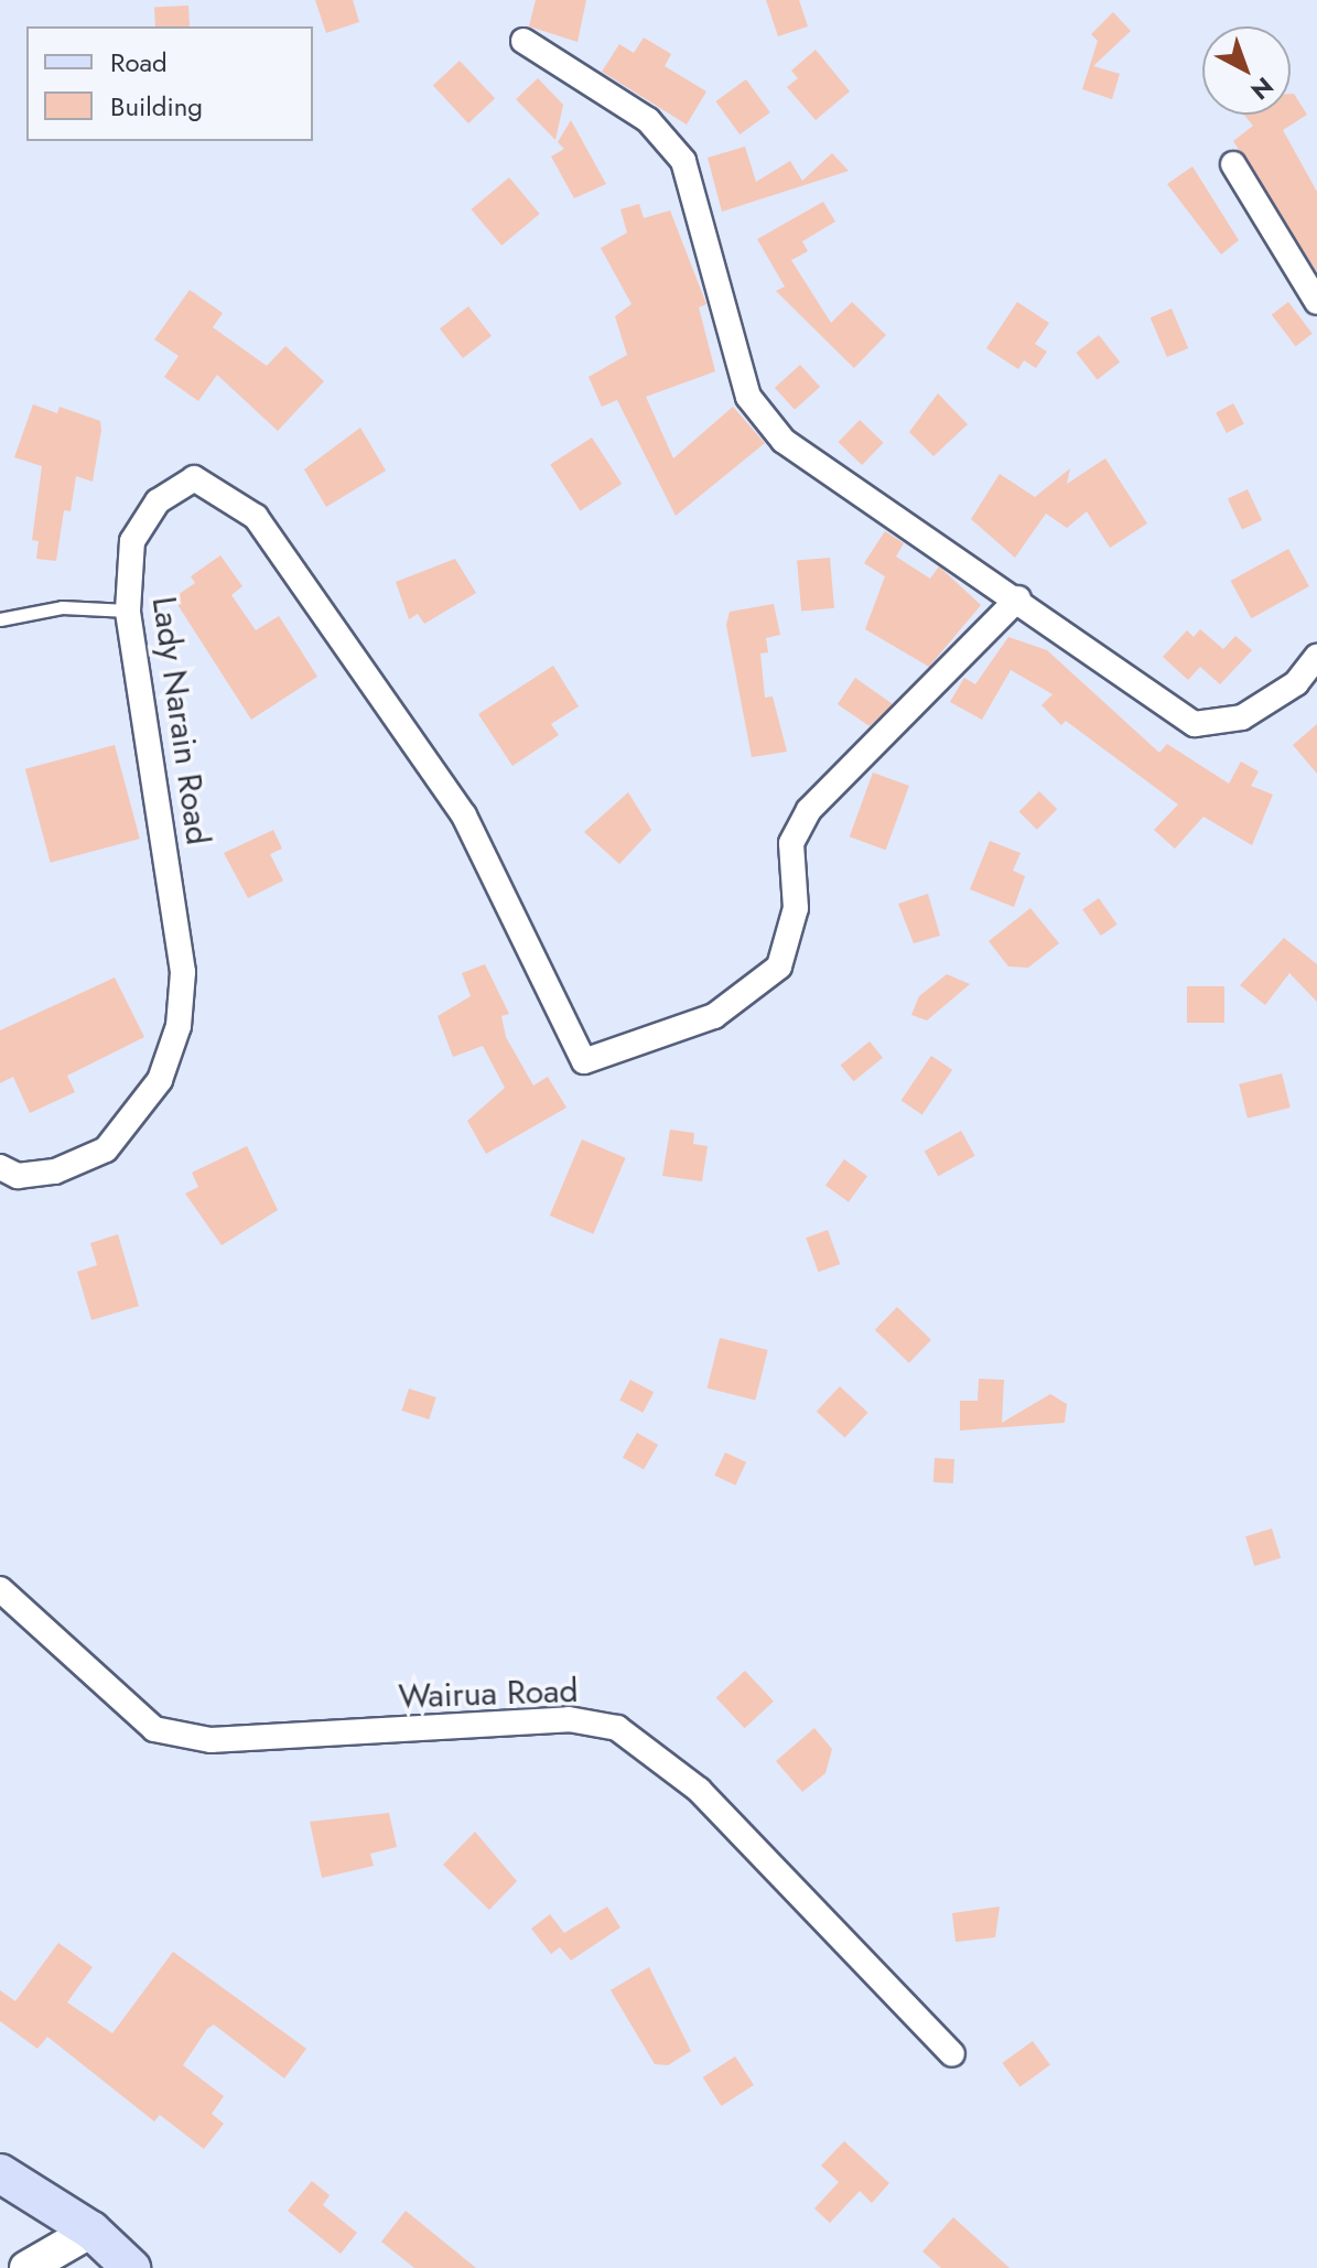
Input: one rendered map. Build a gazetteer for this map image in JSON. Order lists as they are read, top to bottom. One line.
{"streets":{"street":["Lady Narain Road","Wairua Road"]},"legend":["Road","Building"],"north":"bottom right"}
